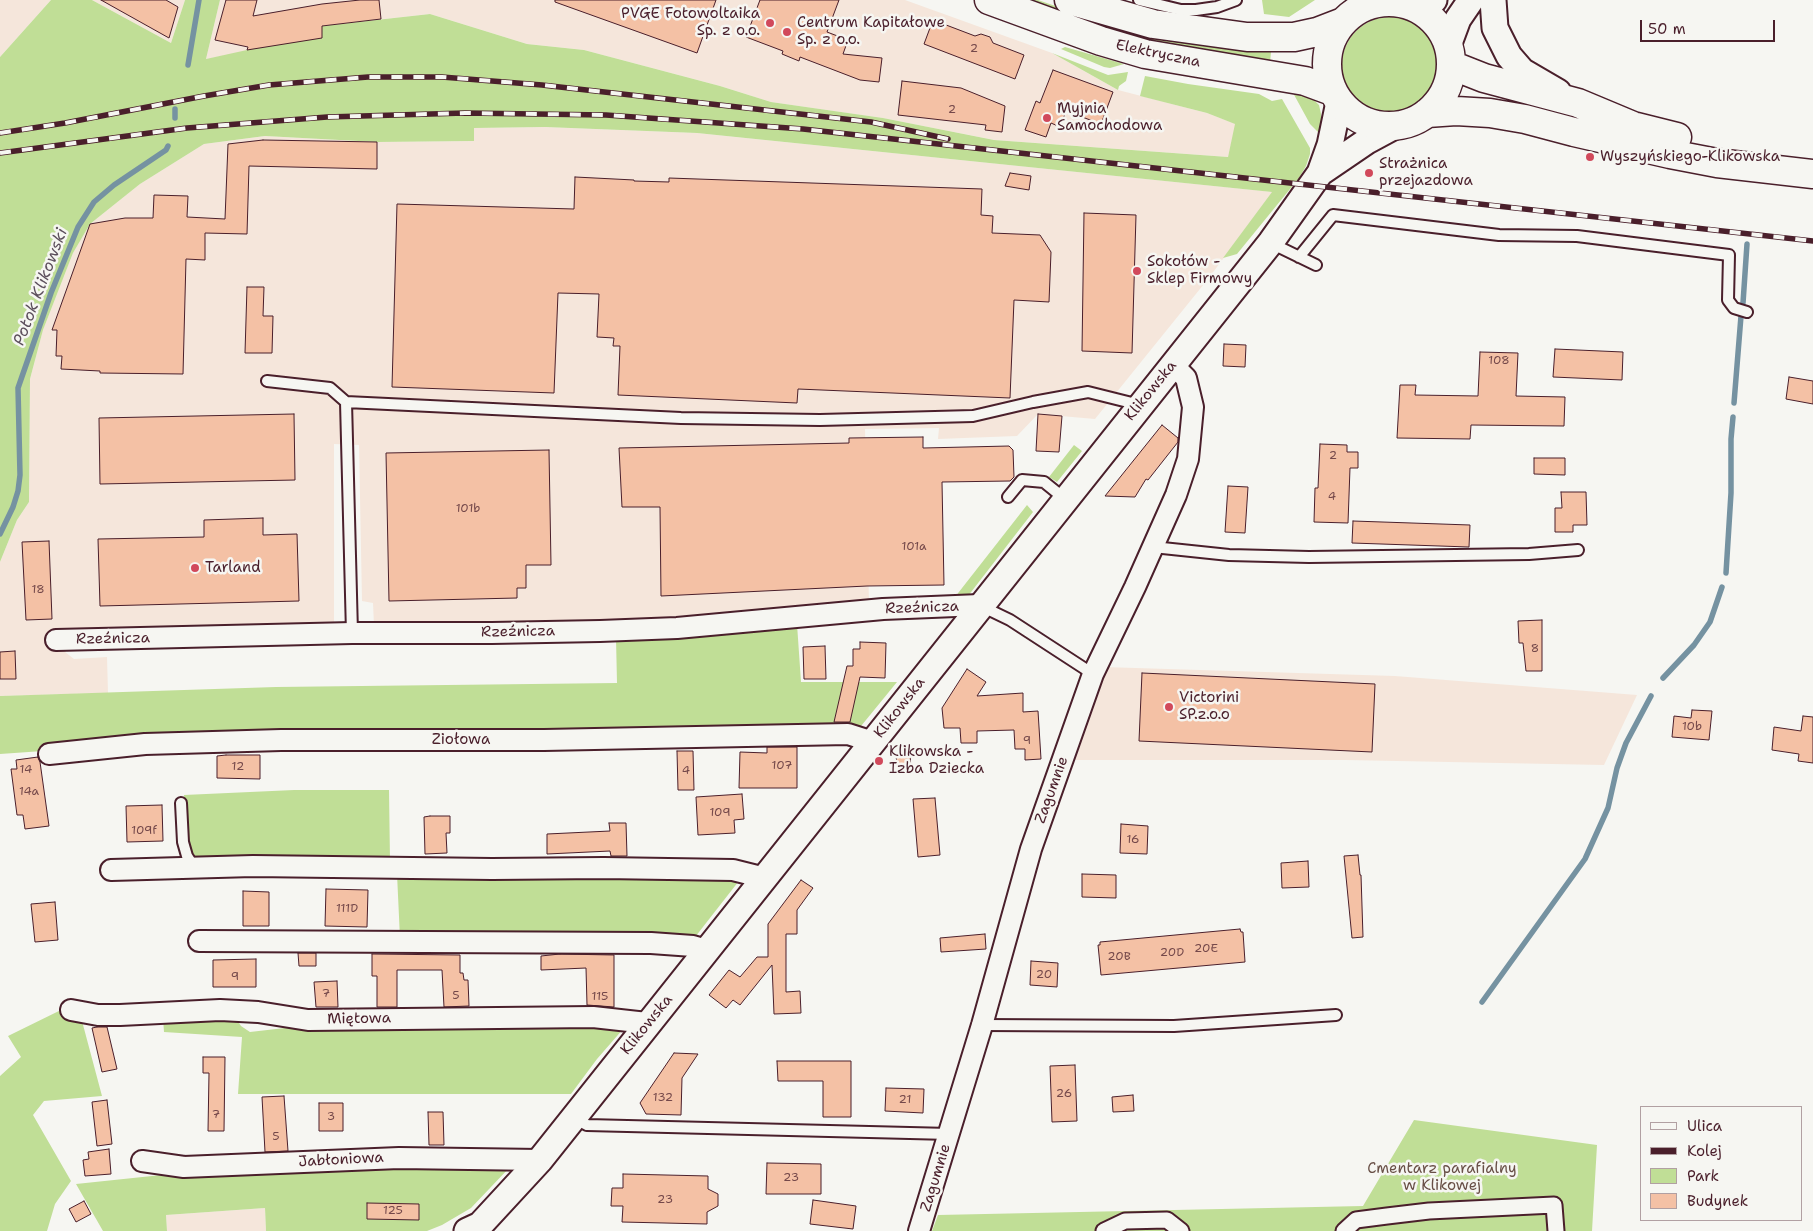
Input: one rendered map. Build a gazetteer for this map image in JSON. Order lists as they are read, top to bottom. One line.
{"streets":{"main road":["Elektryczna"],"street":["Klikowska","Rzeźnicza","Ziołowa","Zagumnie","Miętowa","Jabłoniowa"]},"crossings":[["Elektryczna","Klikowska"],["Klikowska","Rzeźnicza"],["Klikowska","Ziołowa"],["Klikowska","Zagumnie"],["Klikowska","Miętowa"],["Klikowska","Jabłoniowa"]],"water":["Potok Klikowski"],"parks":["Cmentarz parafialny w Klikowej"],"places":["PVGE Fotowoltaika Sp. z o.o.","Centrum Kapitałowe Sp. z o.o.","Myjnia Samochodowa","Wyszyńskiego-Klikowska","Strażnica przejazdowa","Sokołów - Sklep Firmowy","Tarland","Victorini SP.z.o.o","Klikowska - Izba Dziecka"],"house_numbers":["2","2","108","2","4","101b","101a","18","8","10b","9","107","12","14","4","14a","109","109f","16","111D","20E","20D","20B","20","9","7","5","115","26","132","21","7","3","5","23","23","125"],"legend":["Ulica","Kolej","Park","Budynek"],"scale_bar":"50 m"}
